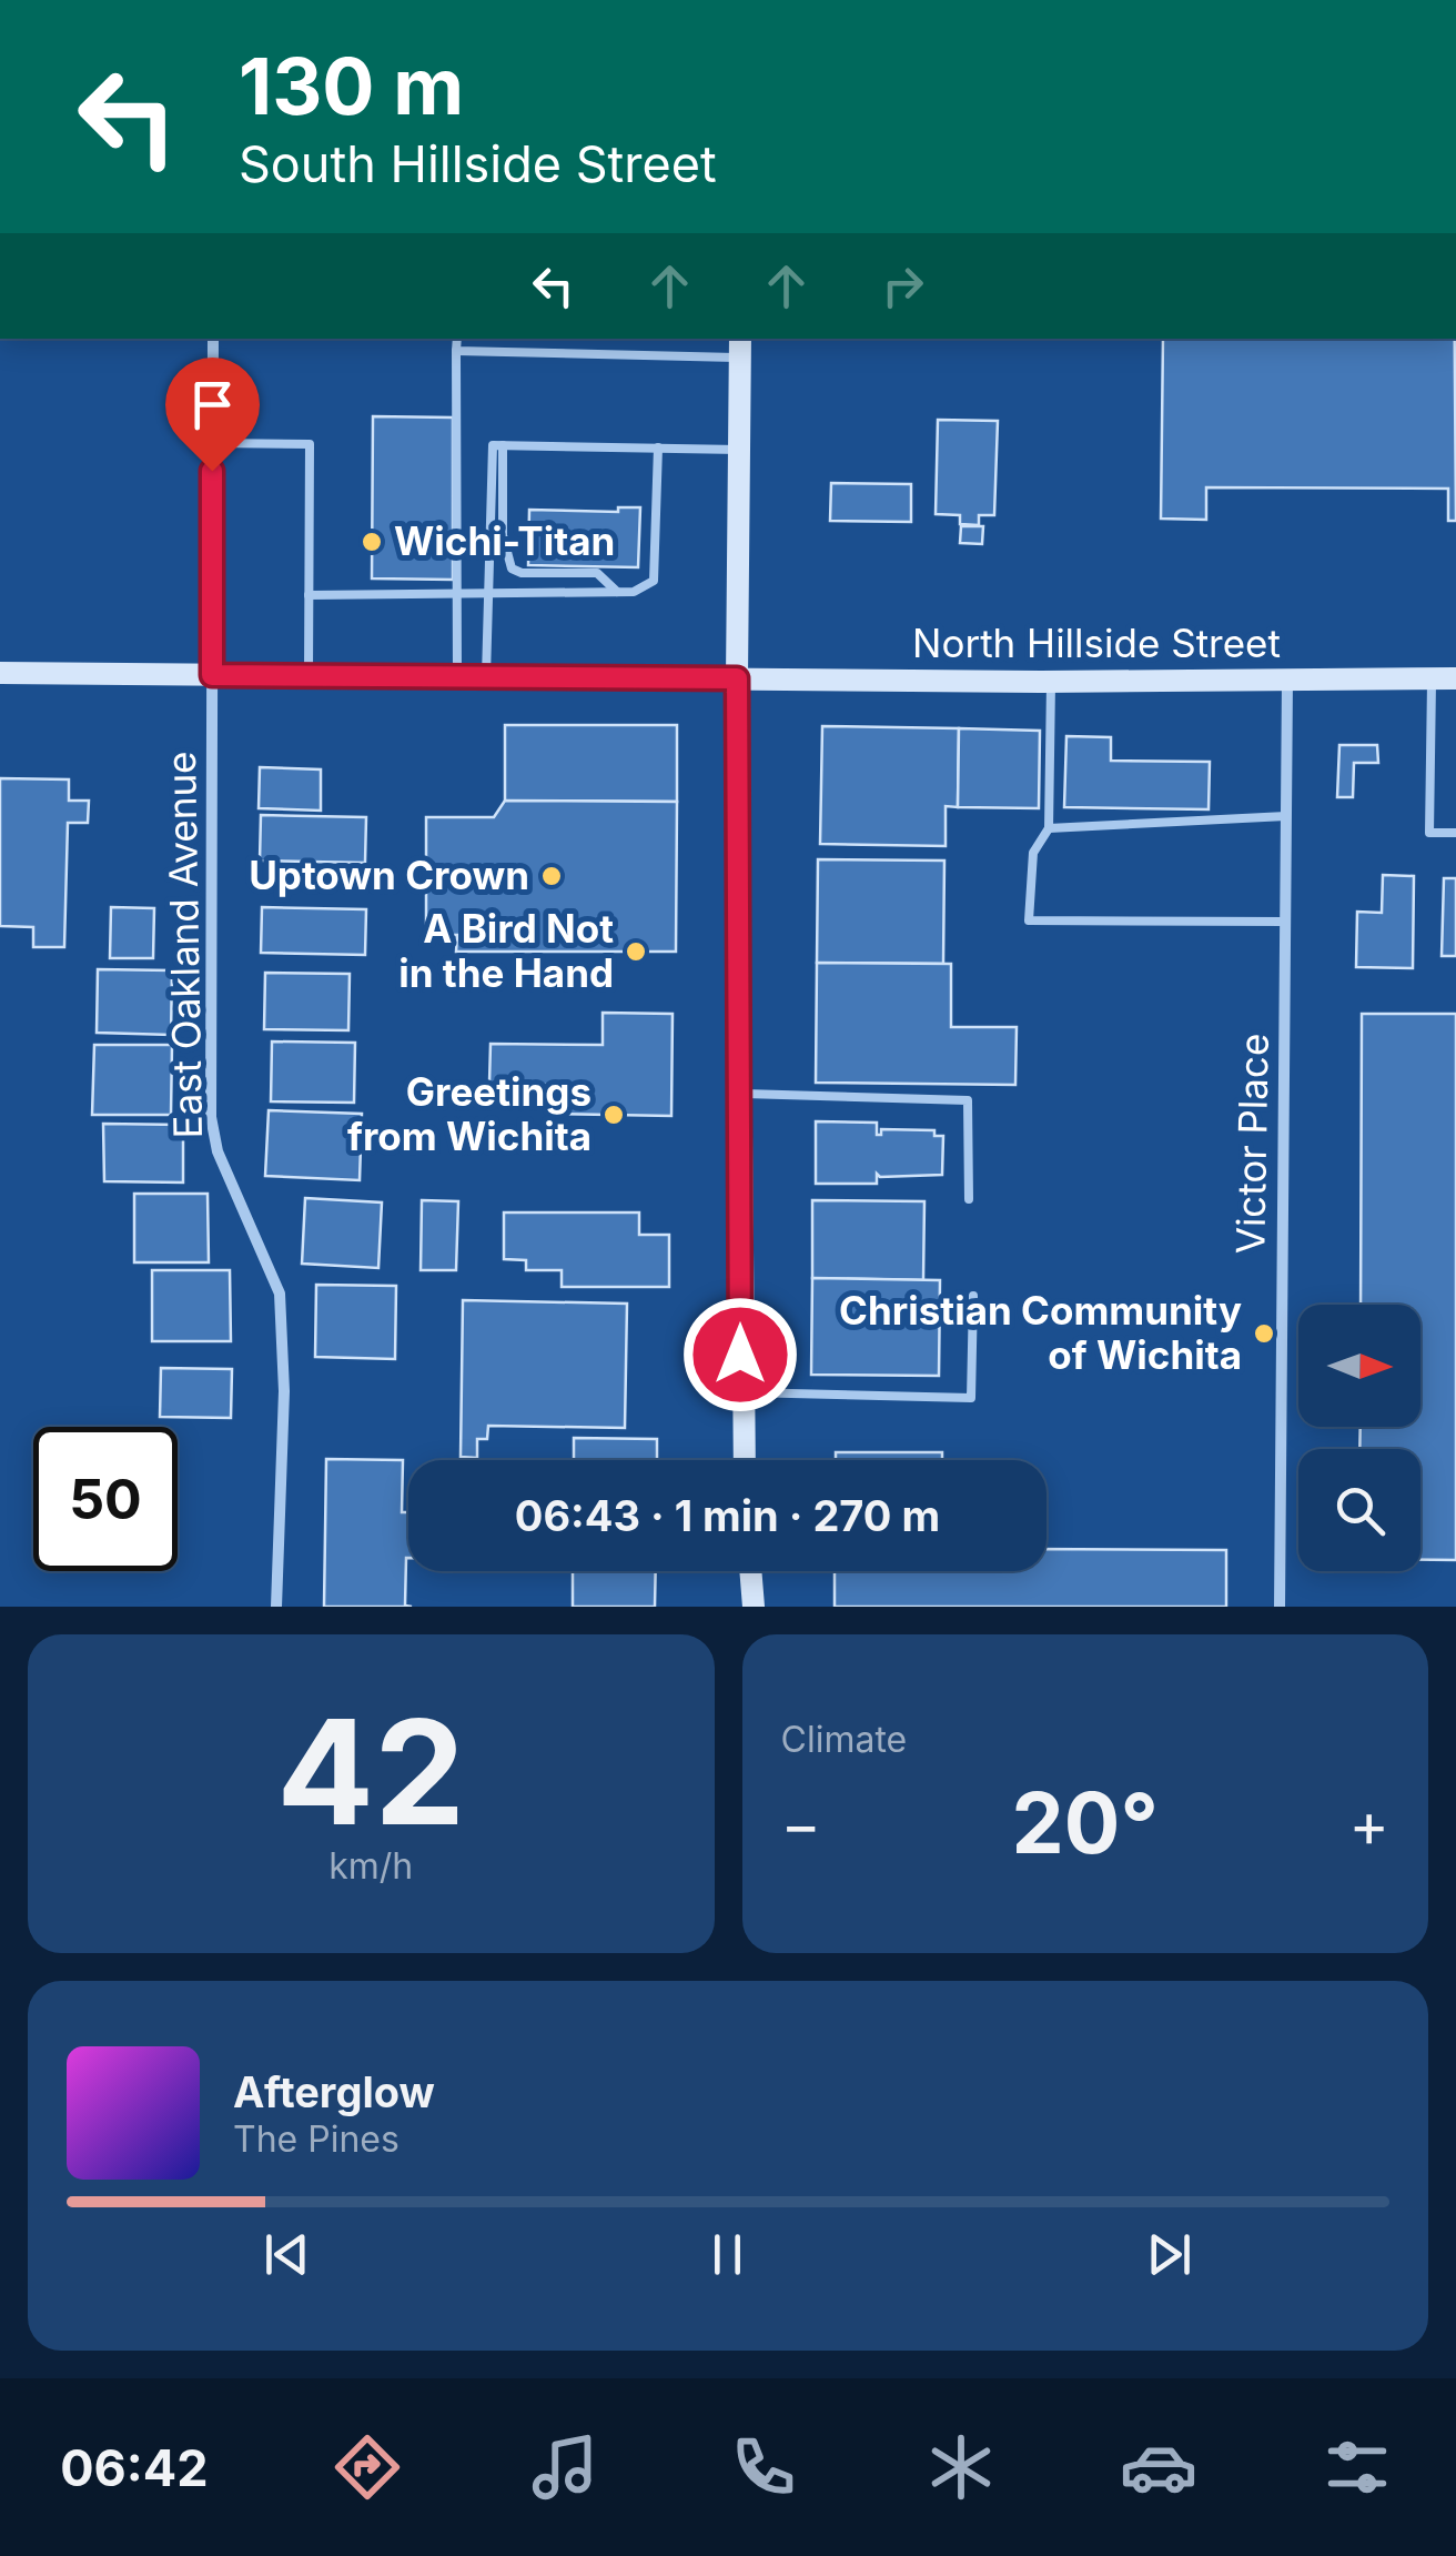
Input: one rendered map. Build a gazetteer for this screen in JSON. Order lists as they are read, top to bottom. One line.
{"streets":{"main road":["North Hillside Street"],"street":["East Oakland Avenue","Victor Place"]},"crossings":[["North Hillside Street","East Oakland Avenue"],["North Hillside Street","Victor Place"]],"places":["Wichi-Titan","Uptown Crown","A Bird Not in the Hand","Greetings from Wichita","Christian Community of Wichita"],"north":"right","page":{"turn":["130 m","South Hillside Street"],"limit":"50","trip":"06:43 · 1 min · 270 m","tile":[["42","km/h"],"Climate"],"heat":["−","20°","+"],"song":["Afterglow","The Pines"],"tabs":"06:42"}}
